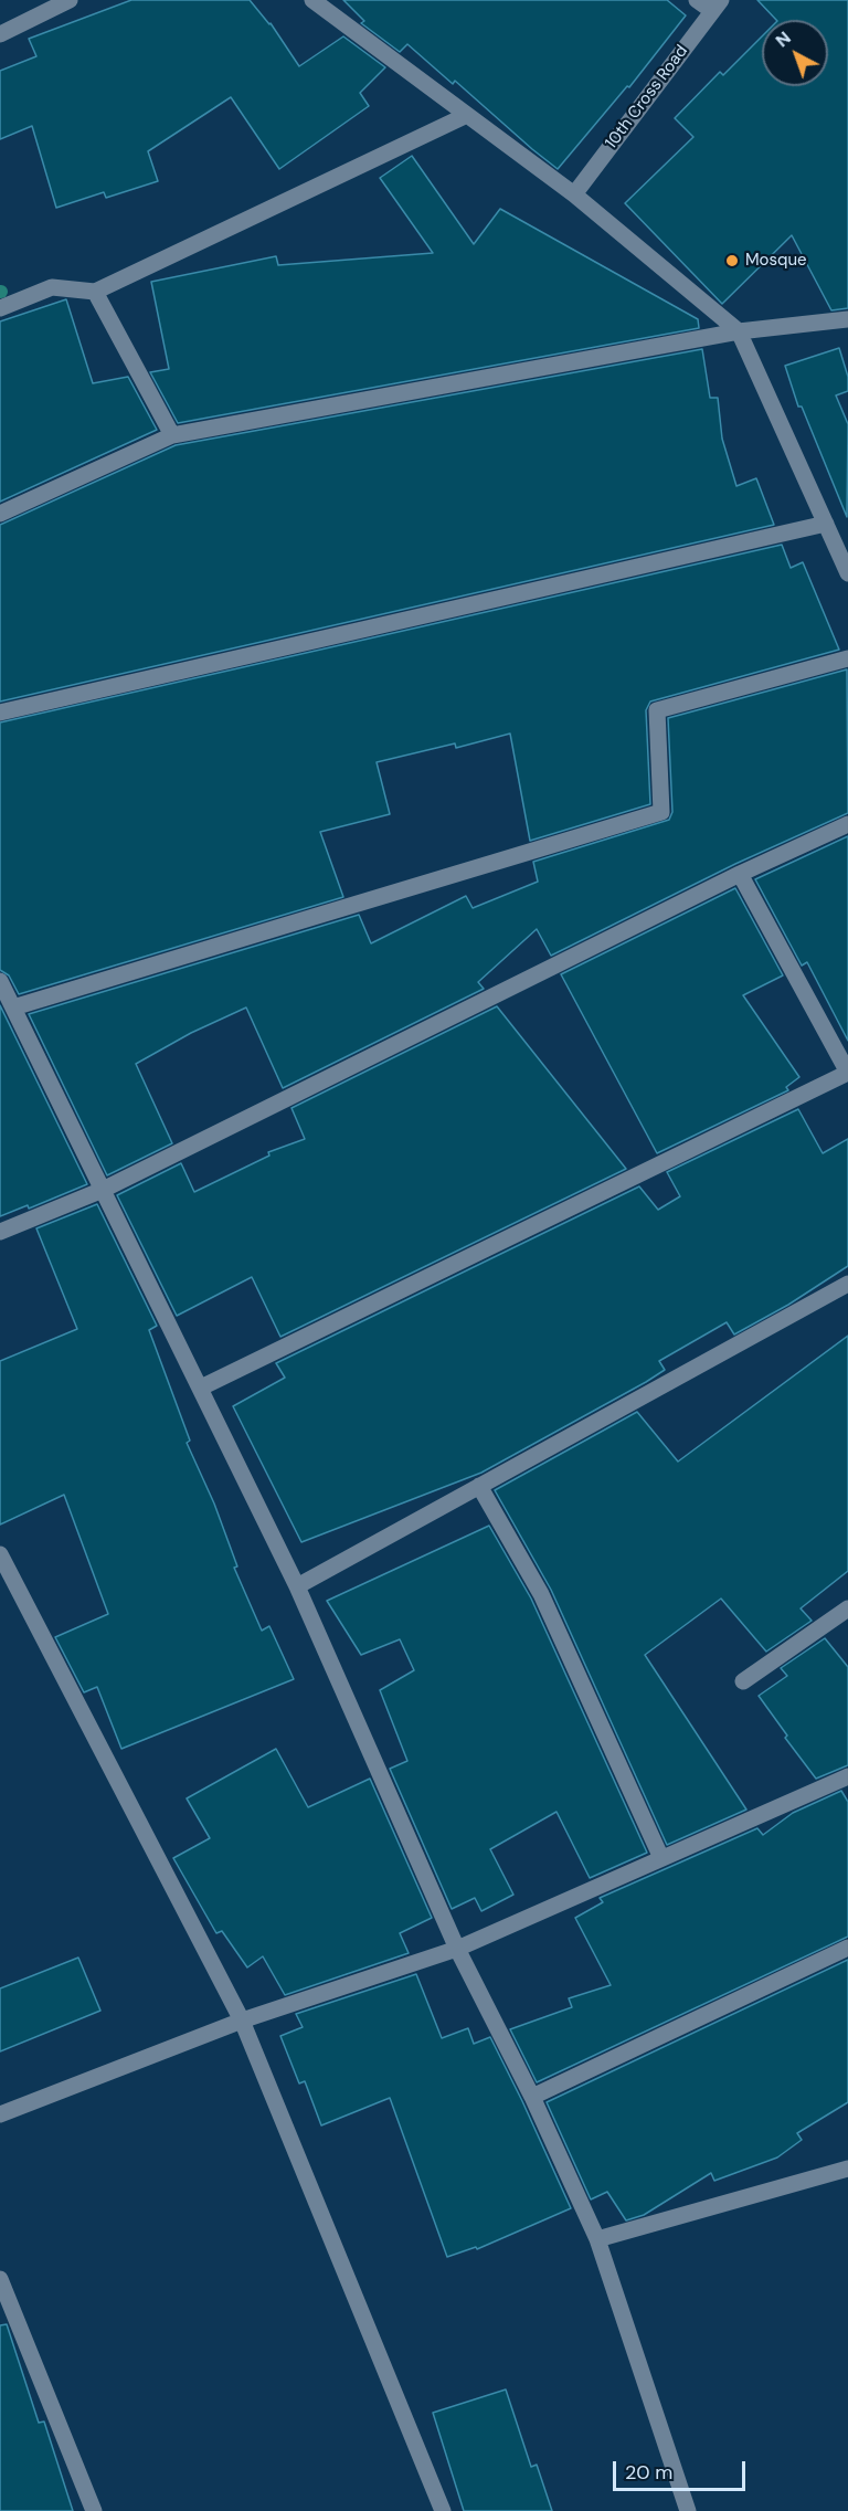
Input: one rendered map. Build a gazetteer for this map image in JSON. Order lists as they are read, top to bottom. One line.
{"streets":{"street":["10th Cross Road"]},"places":["Mosque"],"scale_bar":"20 m","north":"top left"}
